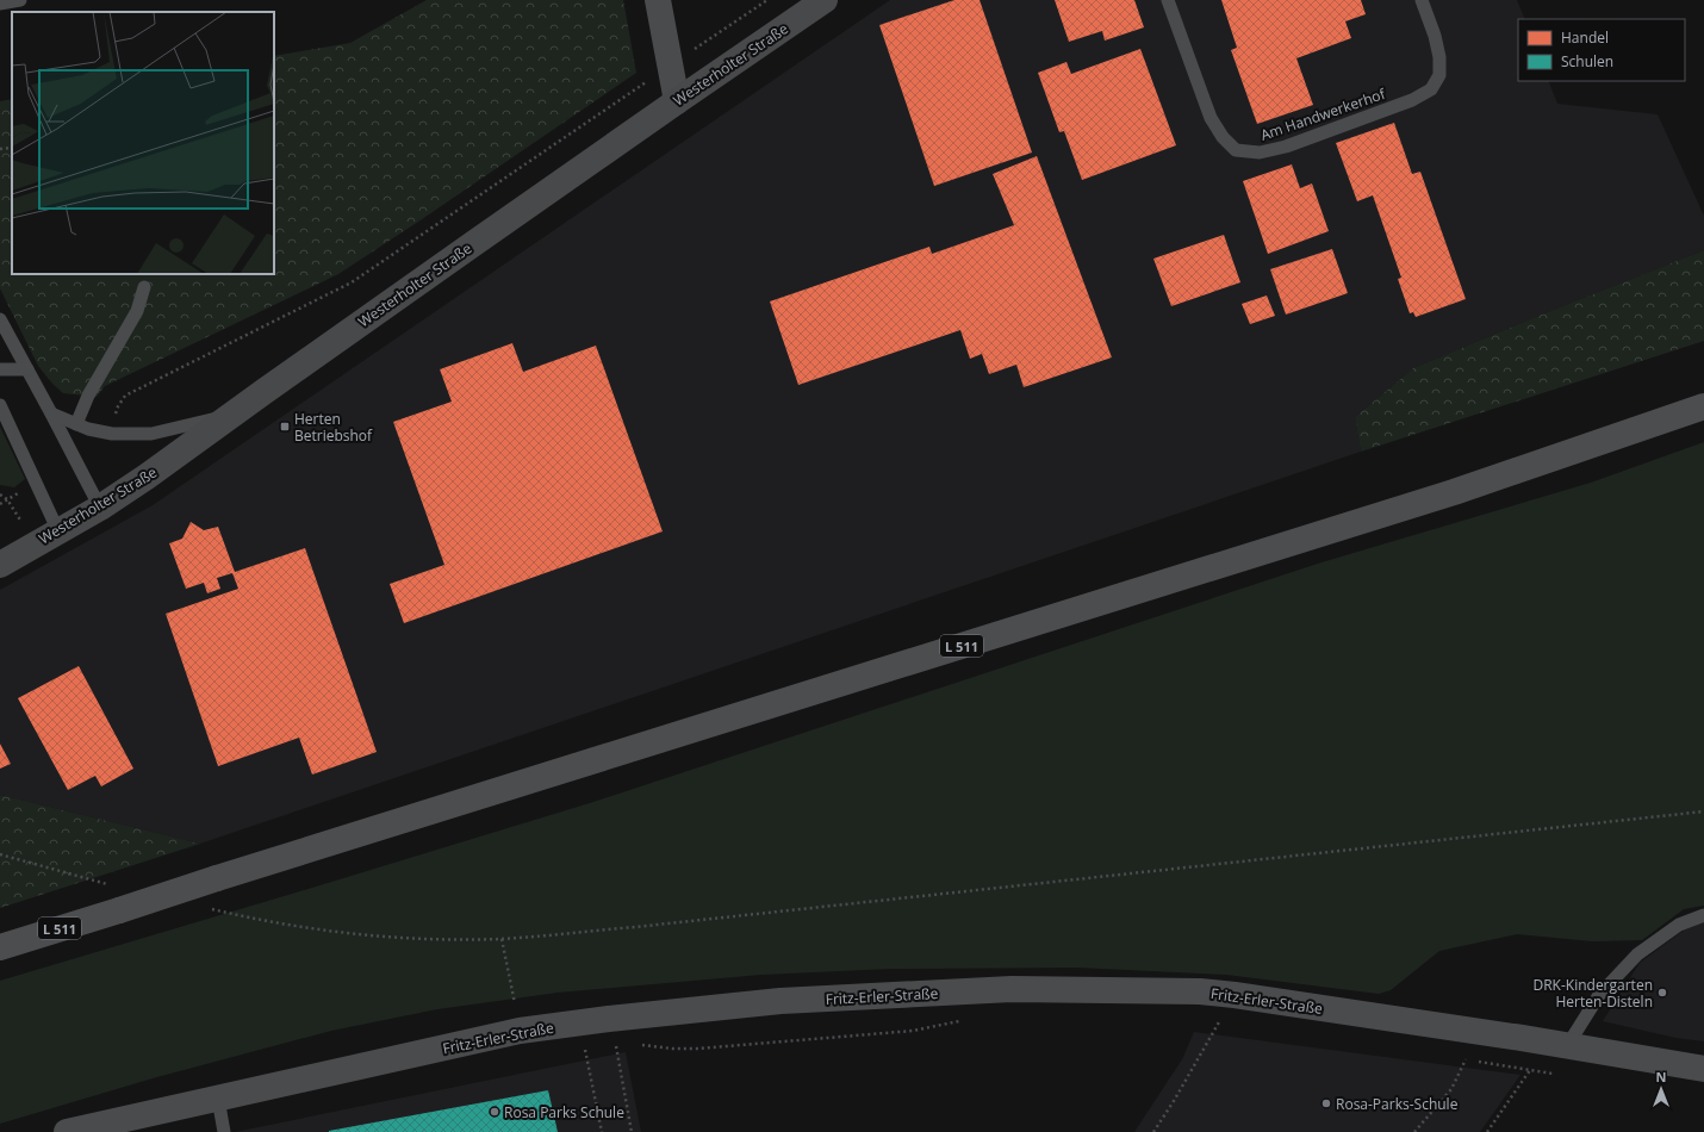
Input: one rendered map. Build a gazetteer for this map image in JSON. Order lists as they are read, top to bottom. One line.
{"streets":{"main road":["L 511"],"street":["Westerholter Straße","Fritz-Erler-Straße"],"lane":["Am Handwerkerhof"]},"places":{"transit":["Herten Betriebshof"],"other":["DRK-Kindergarten Herten-Disteln","Rosa-Parks-Schule","Rosa Parks Schule"]},"legend":["Handel","Schulen"],"north":"top"}
